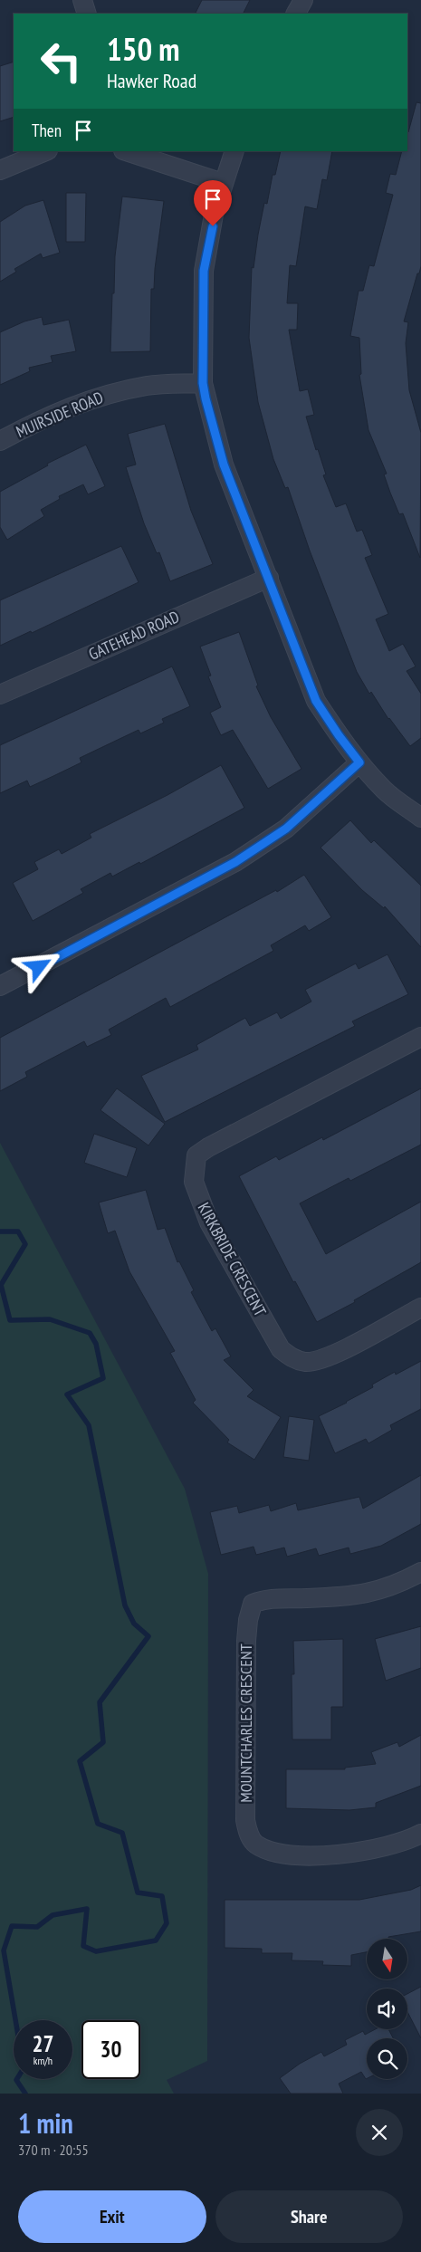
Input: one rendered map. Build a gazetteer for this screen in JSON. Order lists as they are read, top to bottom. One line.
{"streets":{"street":["MUIRSIDE ROAD","GATEHEAD ROAD","KIRKBRIDE CRESCENT","MOUNTCHARLES CRESCENT"]},"north":"bottom","page":{"turn":["150 m","Hawker Road"],"then":"Then","speed":"27 km/h","limit":"30","heading":["1 min","370 m · 20:55"],"buttons":["Exit","Share"]}}
